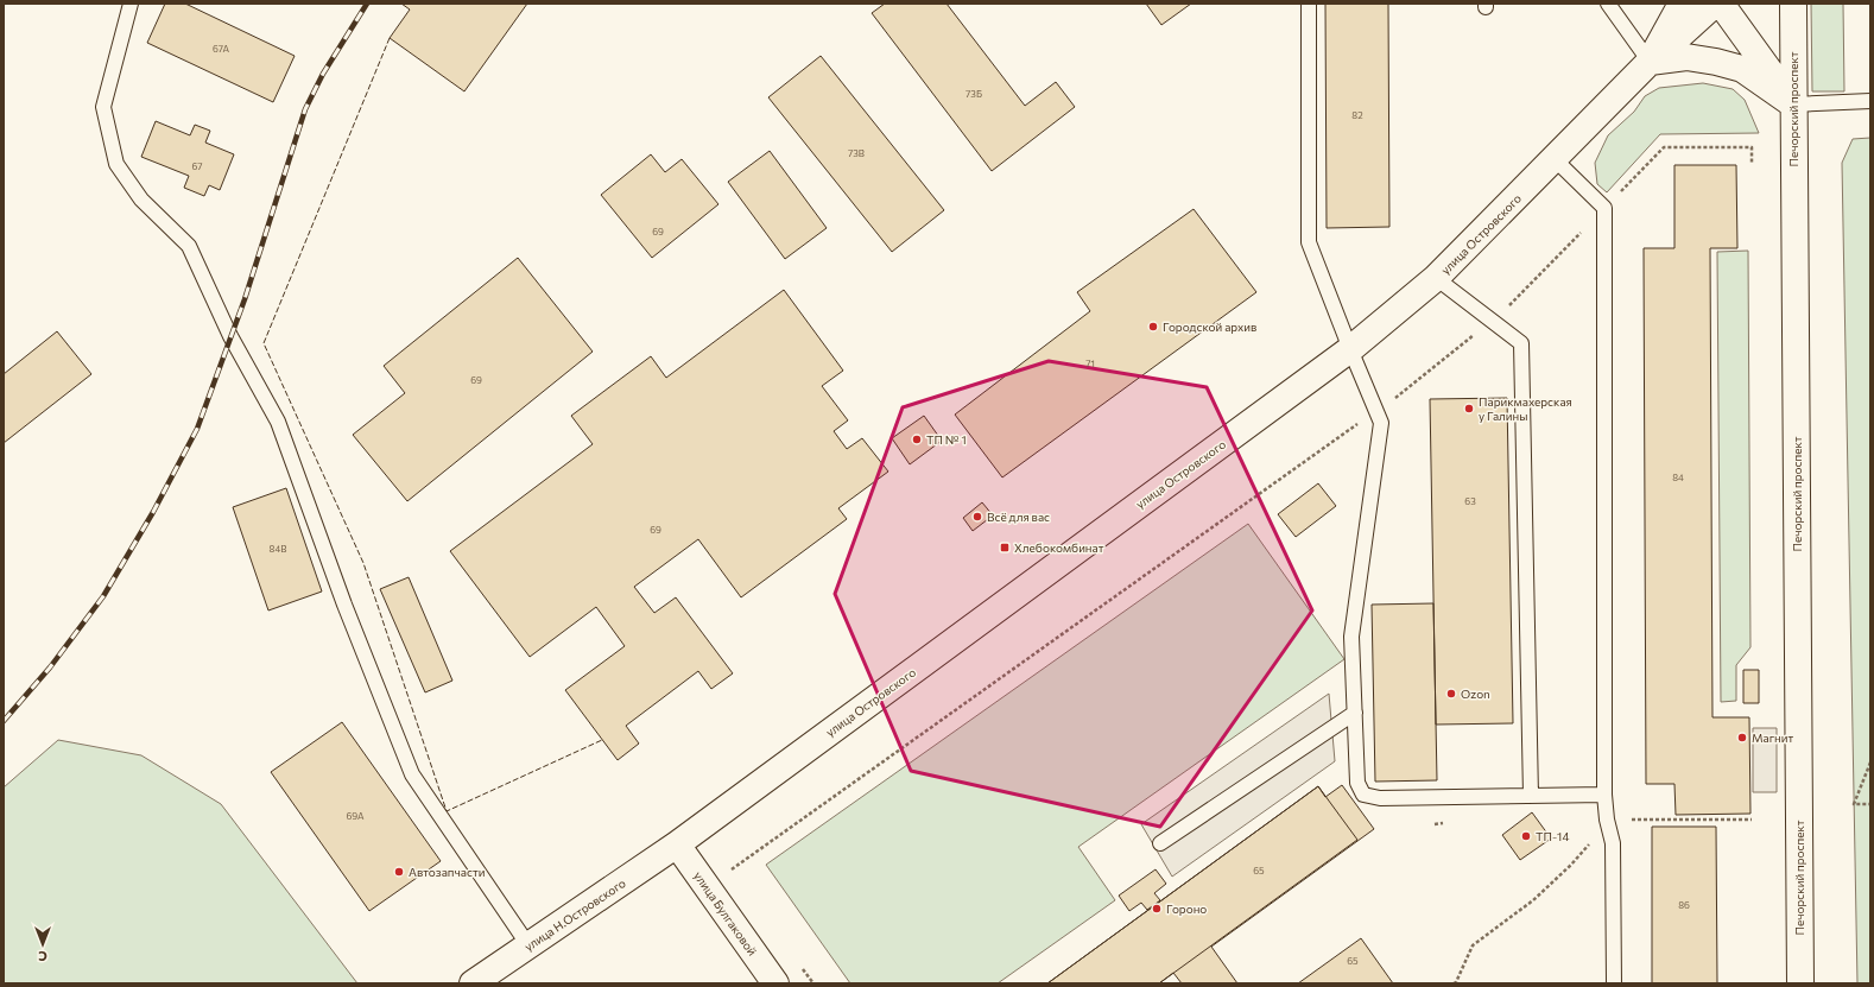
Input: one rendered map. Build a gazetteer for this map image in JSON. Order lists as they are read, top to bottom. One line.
{"streets":{"main road":["Печорский проспект","улица Островского","улица Булгаковой","улица Н.Островского"]},"crossings":[["улица Островского","улица Булгаковой"],["улица Островского","улица Н.Островского"],["улица Булгаковой","улица Н.Островского"]],"places":{"other":["Городской архив","Парикмахерская у Галины","ТП № 1","Всё для вас","Ozon","Магнит","ТП-14","Автозапчасти","Гороно"],"transit":["Хлебокомбинат"]},"house_numbers":["67А","73Б","82","73В","67","69","71","69","84","63","69","84В","69А","65","86","65"],"north":"bottom"}
